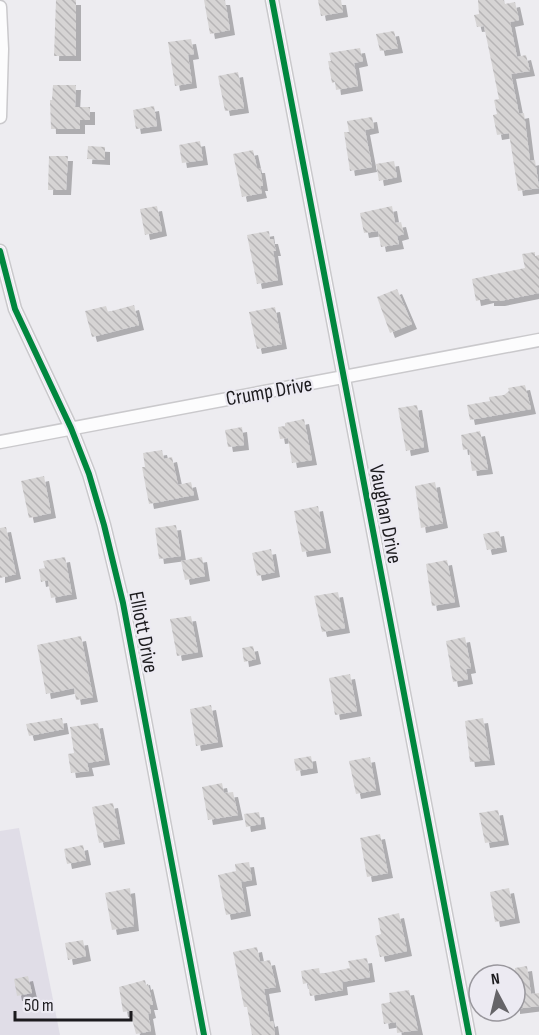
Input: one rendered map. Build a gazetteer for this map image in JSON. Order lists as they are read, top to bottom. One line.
{"streets":{"street":["Crump Drive","Vaughan Drive","Elliott Drive"]},"crossings":[["Crump Drive","Vaughan Drive"],["Crump Drive","Elliott Drive"]],"scale_bar":"50 m","north":"top"}
